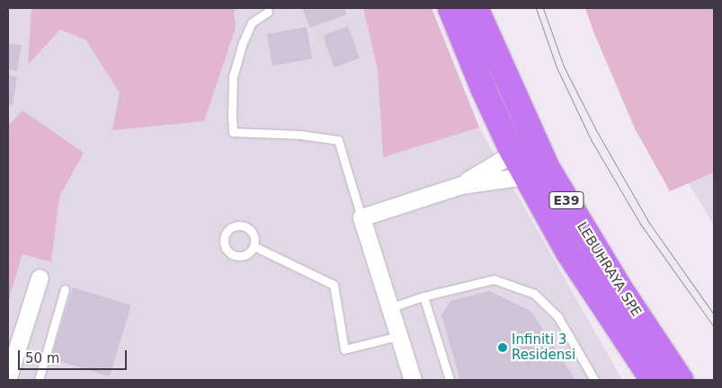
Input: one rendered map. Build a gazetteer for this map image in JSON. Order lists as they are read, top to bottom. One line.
{"streets":{"highway":["E39","LEBUHRAYA SPE"]},"places":["Infiniti 3 Residensi"],"scale_bar":"50 m"}
